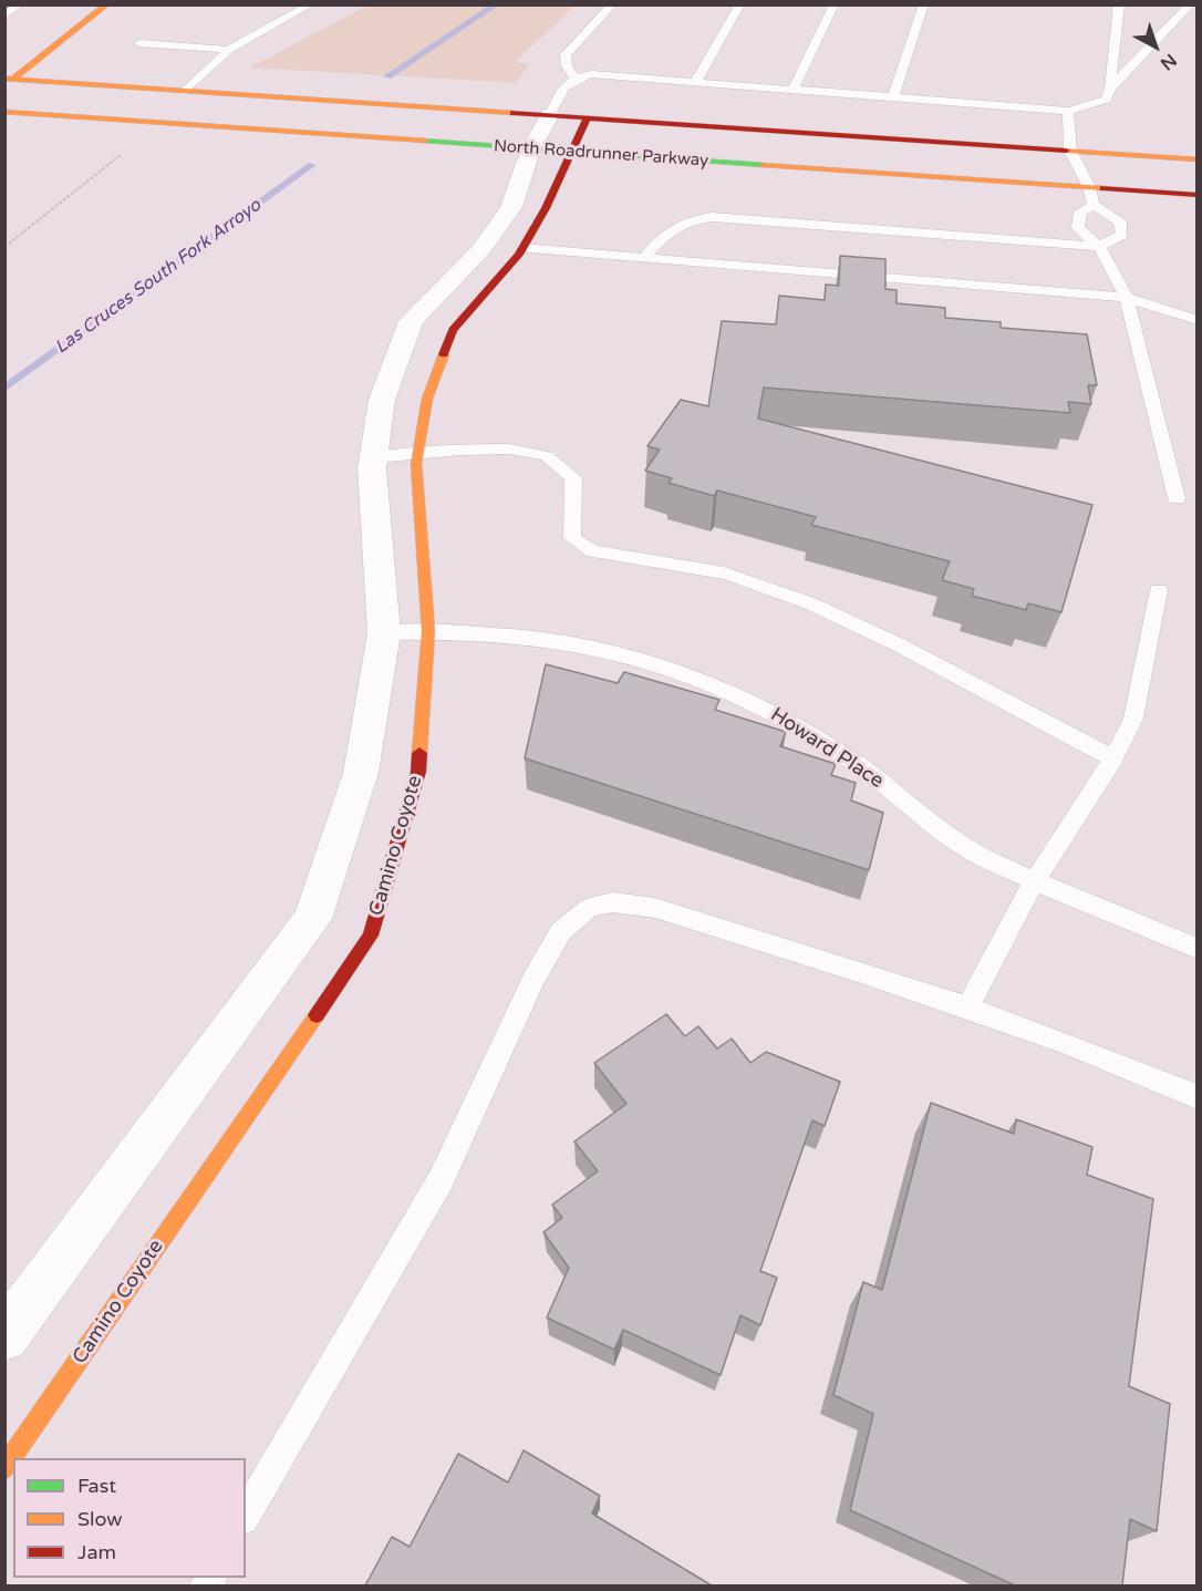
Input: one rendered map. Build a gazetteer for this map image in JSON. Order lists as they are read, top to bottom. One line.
{"streets":{"main road":["North Roadrunner Parkway","Camino Coyote"],"lane":["Howard Place"]},"crossings":[["North Roadrunner Parkway","Camino Coyote"],["Howard Place","Camino Coyote"]],"water":["Las Cruces South Fork Arroyo"],"legend":["Fast","Slow","Jam"],"north":"bottom right"}
